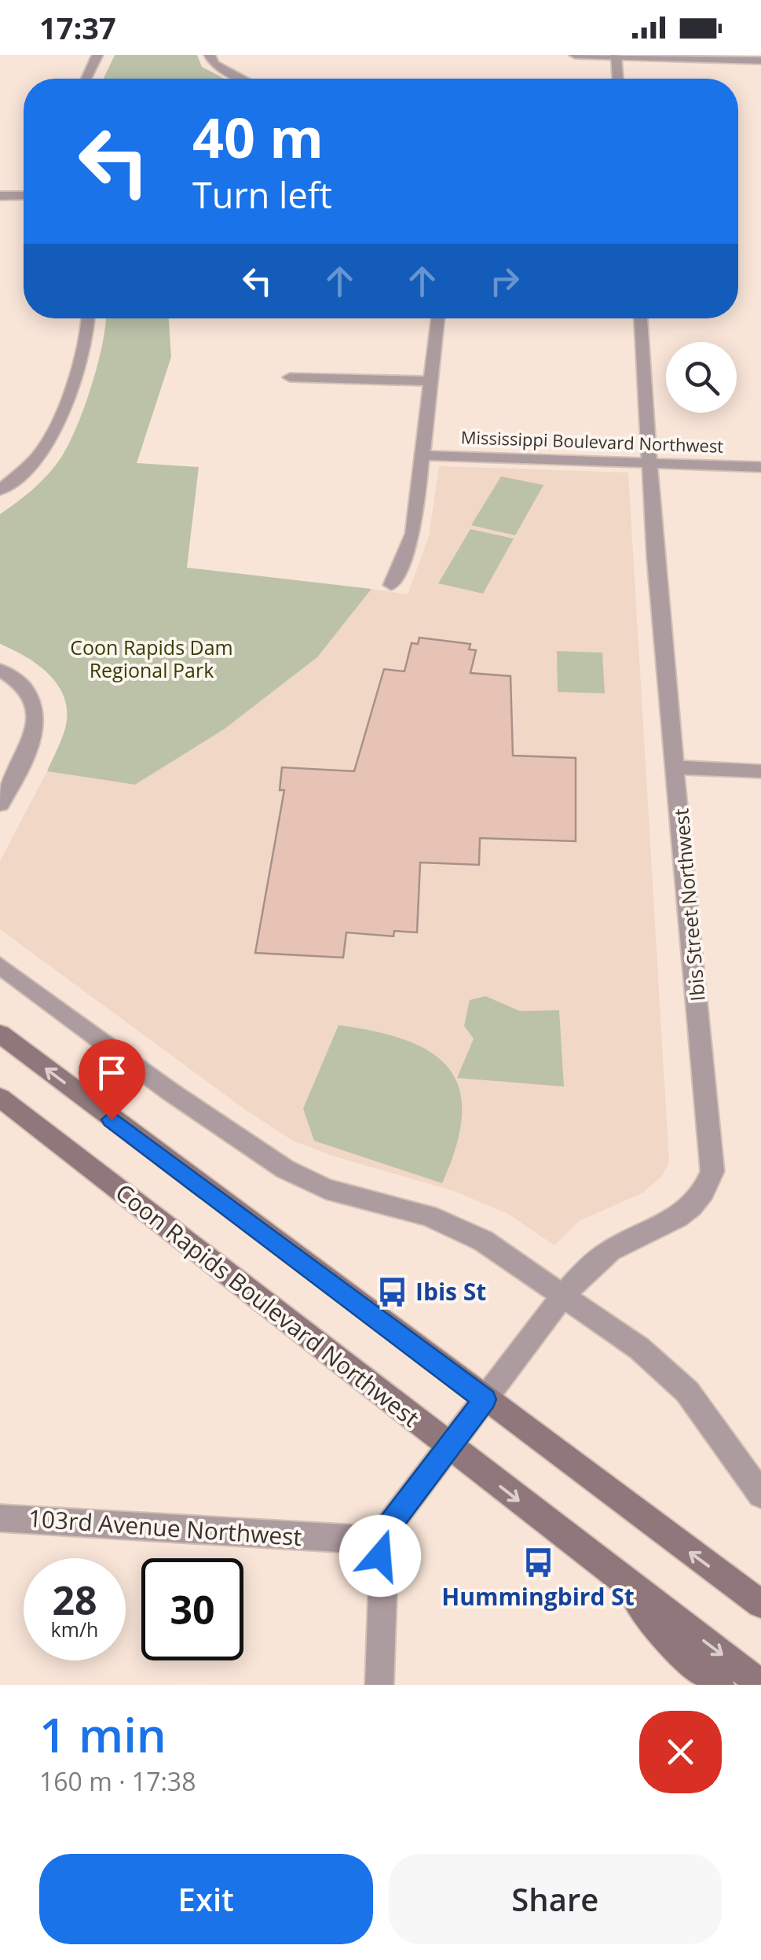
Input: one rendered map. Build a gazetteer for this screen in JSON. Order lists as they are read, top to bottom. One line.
{"streets":{"main road":["Coon Rapids Boulevard Northwest"],"street":["Mississippi Boulevard Northwest","Ibis Street Northwest","103rd Avenue Northwest"]},"crossings":[["Mississippi Boulevard Northwest","Ibis Street Northwest"],["Ibis Street Northwest","Coon Rapids Boulevard Northwest"],["Ibis Street Northwest","103rd Avenue Northwest"]],"parks":["Coon Rapids Dam Regional Park"],"places":{"bus stop":["Ibis St","Hummingbird St"]},"page":{"status":"17:37","turn":["40 m","Turn left"],"speed":"28 km/h","limit":"30","heading":["1 min","160 m · 17:38"],"buttons":["Exit","Share"]}}
